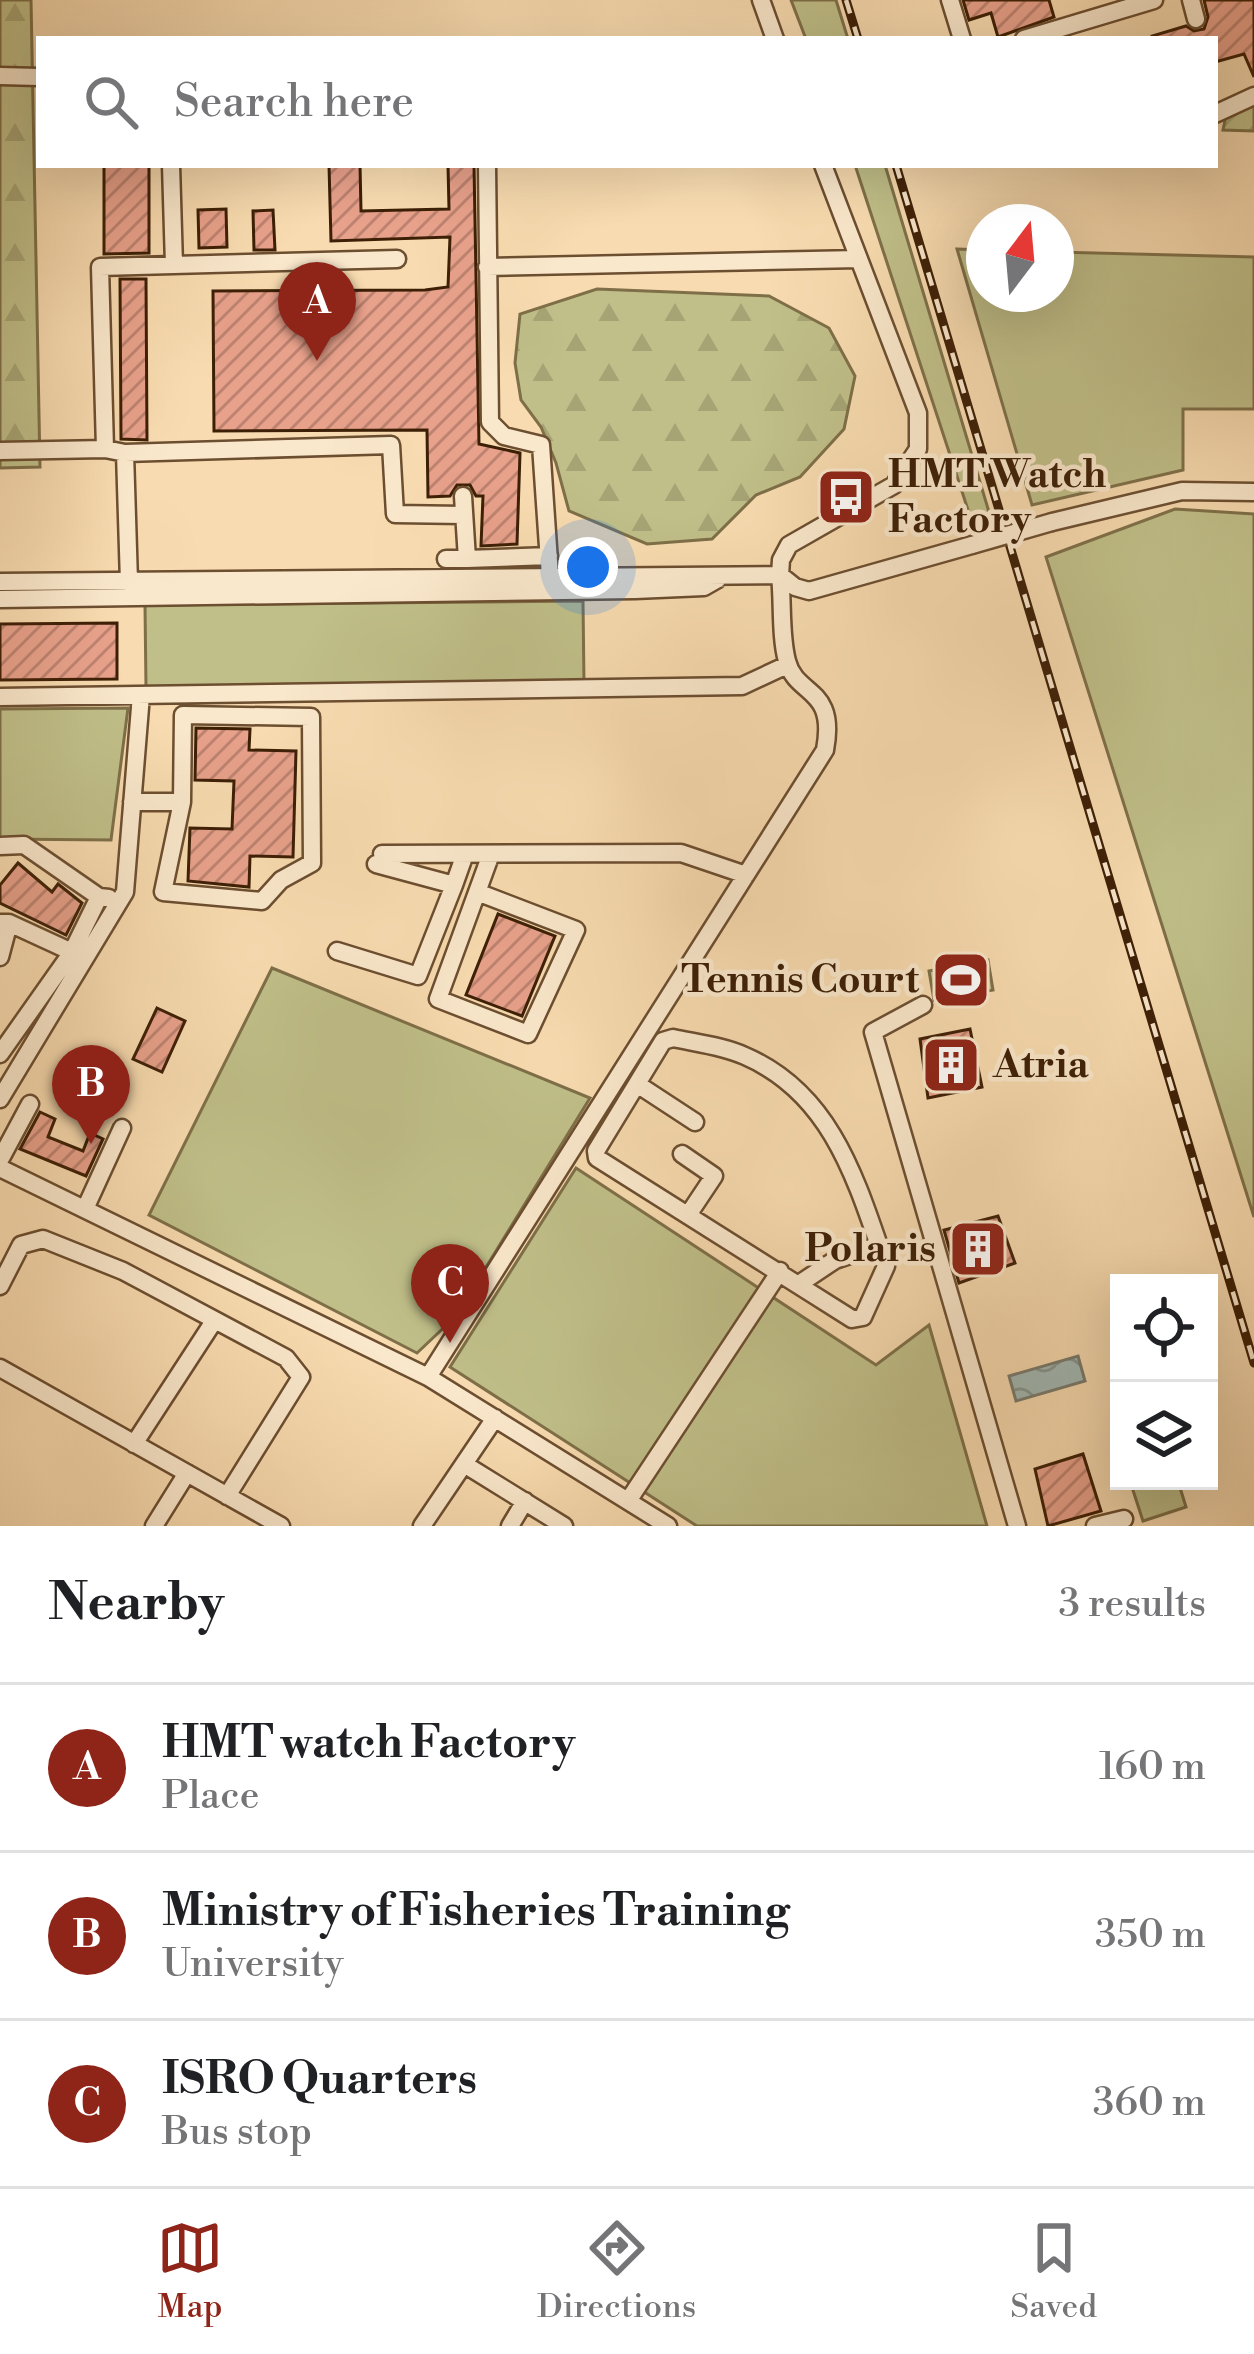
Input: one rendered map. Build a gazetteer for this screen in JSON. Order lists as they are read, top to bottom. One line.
{"places":{"bus stop":["HMT Watch Factory"],"sports":["Tennis Court"],"building":["Atria","Polaris"]},"north":"top","page":{"search":"Search here","pins":["A","B","C"],"heading":["Nearby","3 results"],"list":[{"mark":"A","name":"HMT watch Factory","note":"Place","value":"160 m"},{"mark":"B","name":"Ministry of Fisheries Training","note":"University","value":"350 m"},{"mark":"C","name":"ISRO Quarters","note":"Bus stop","value":"360 m"}],"nav":["Map","Directions","Saved"]}}
